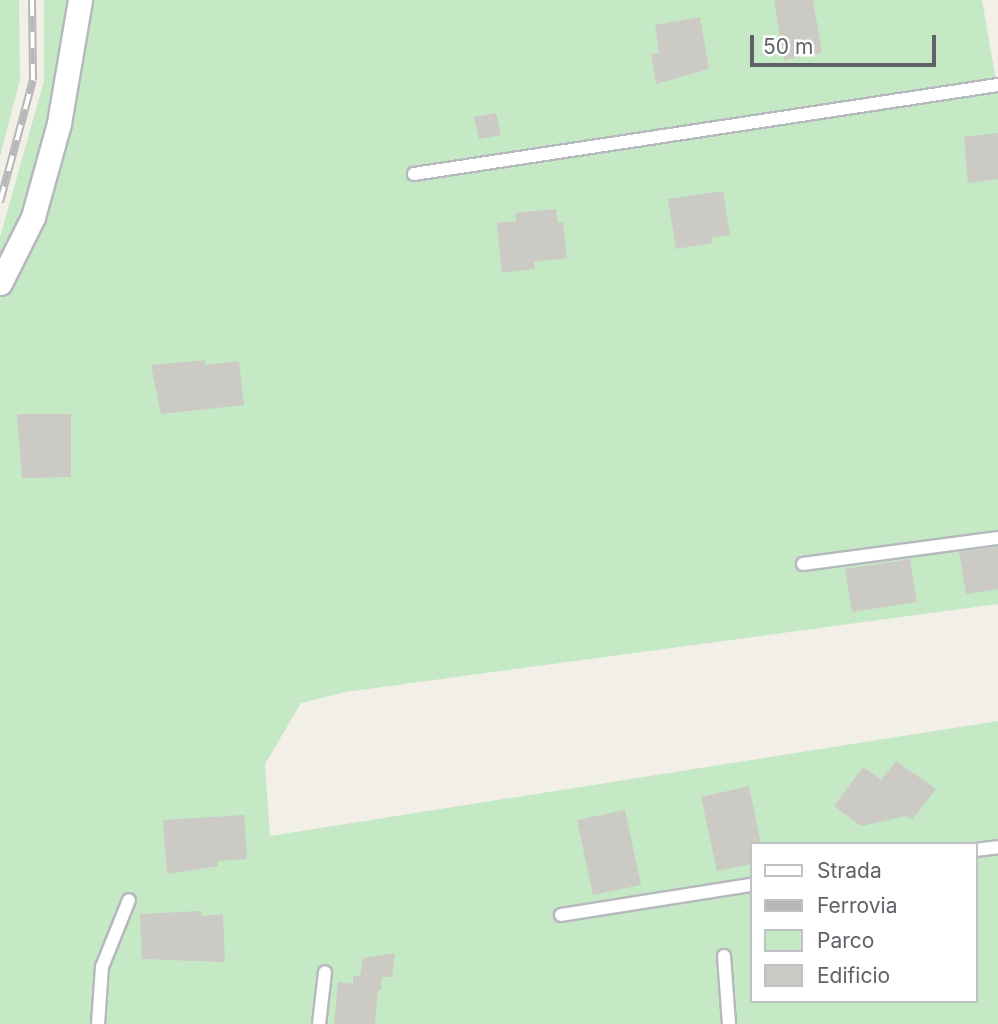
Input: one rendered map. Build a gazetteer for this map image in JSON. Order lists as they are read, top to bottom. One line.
{"legend":["Strada","Ferrovia","Parco","Edificio"],"scale_bar":"50 m"}
